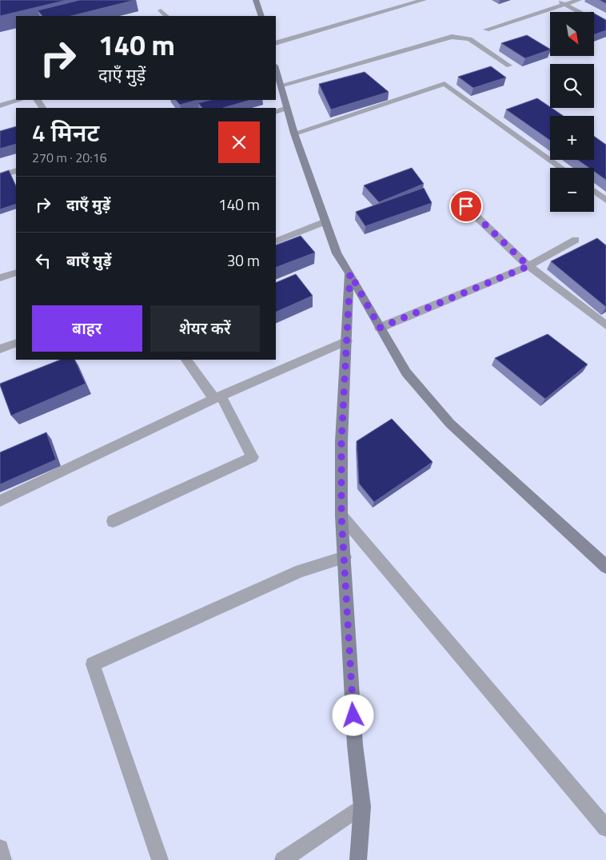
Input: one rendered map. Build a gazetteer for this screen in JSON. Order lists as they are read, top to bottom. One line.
{"north":"bottom right","page":{"map_buttons":["+","−"],"turn":["140 m","दाएँ मुड़ें"],"heading":["4 मिनट","270 m · 20:16"],"list":[{"name":"दाएँ मुड़ें","value":"140 m"},{"name":"बाएँ मुड़ें","value":"30 m"}],"buttons":["बाहर","शेयर करें"]}}
